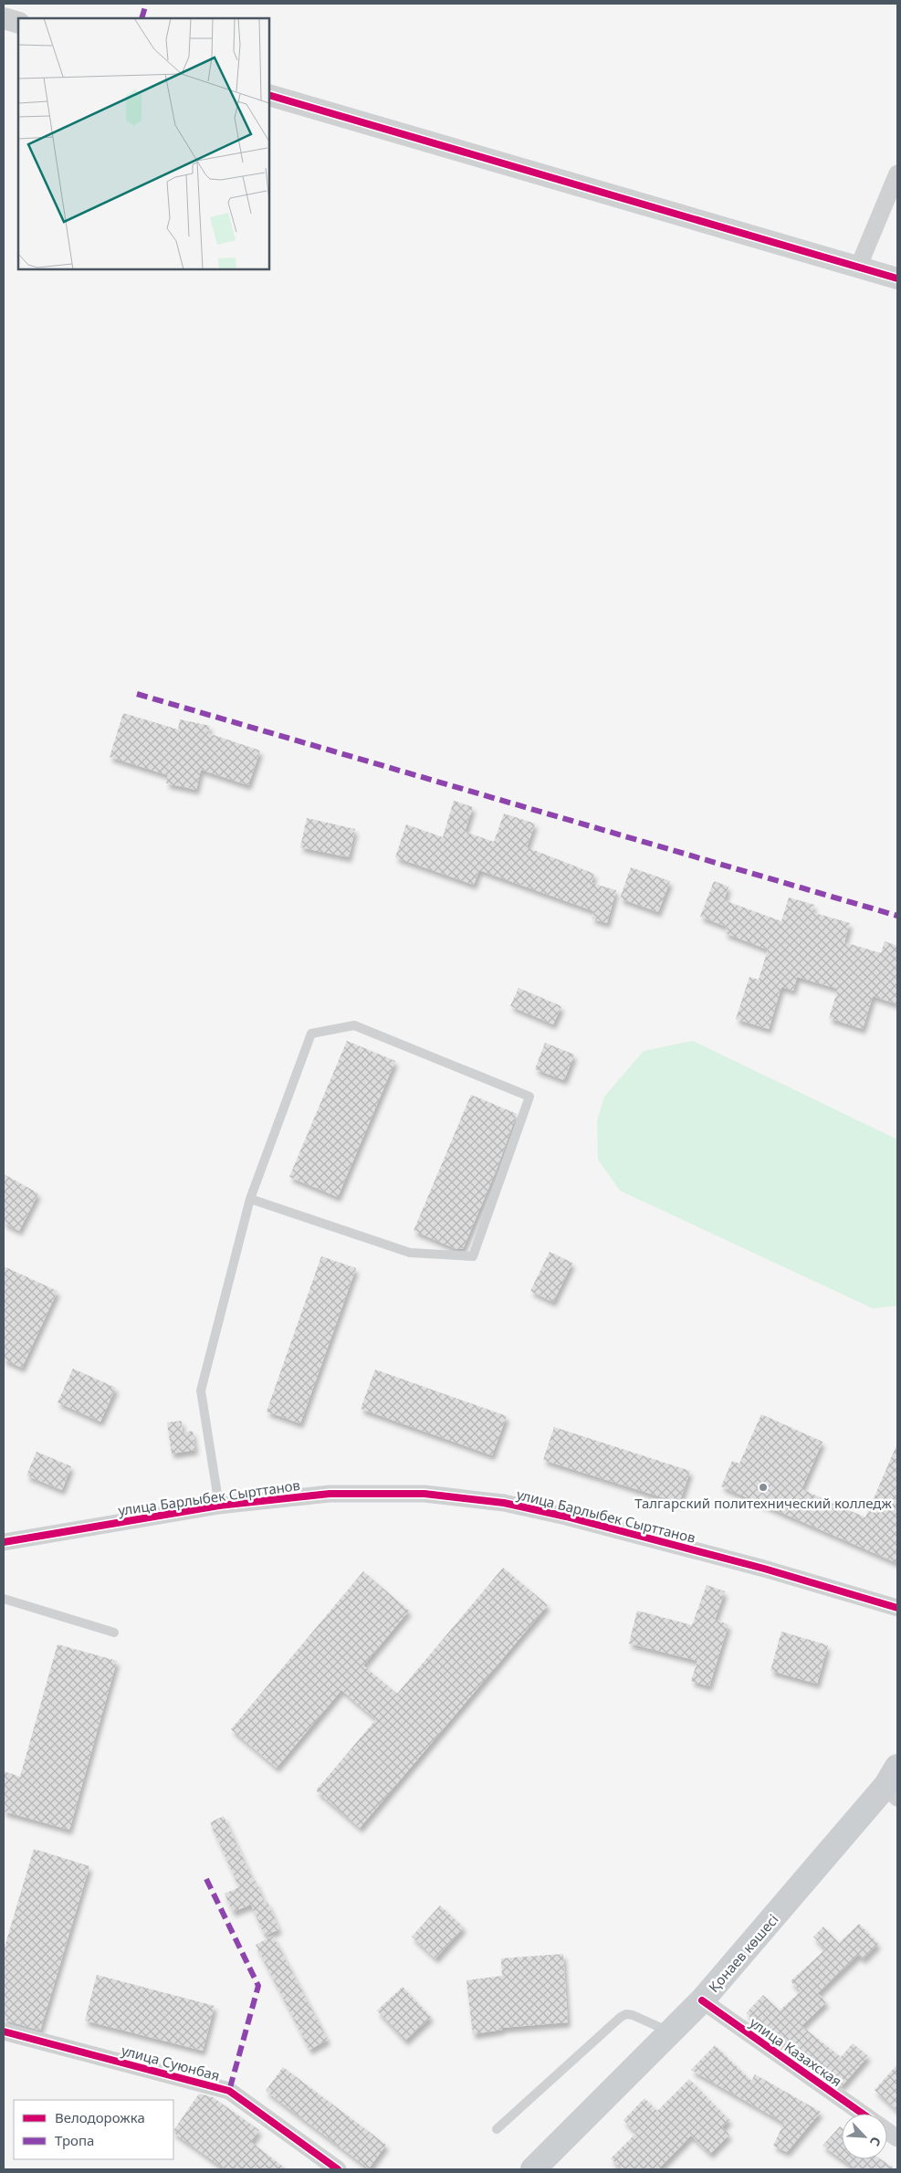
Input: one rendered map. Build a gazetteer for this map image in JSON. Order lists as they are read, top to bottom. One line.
{"streets":{"main road":["Қонаев көшесі"],"street":["улица Барлыбек Сырттанов","улица Казахская","улица Суюнбая"]},"crossings":[["Қонаев көшесі","улица Казахская"]],"places":["Талгарский политехнический колледж"],"legend":["Велодорожка","Тропа"],"north":"bottom right"}
